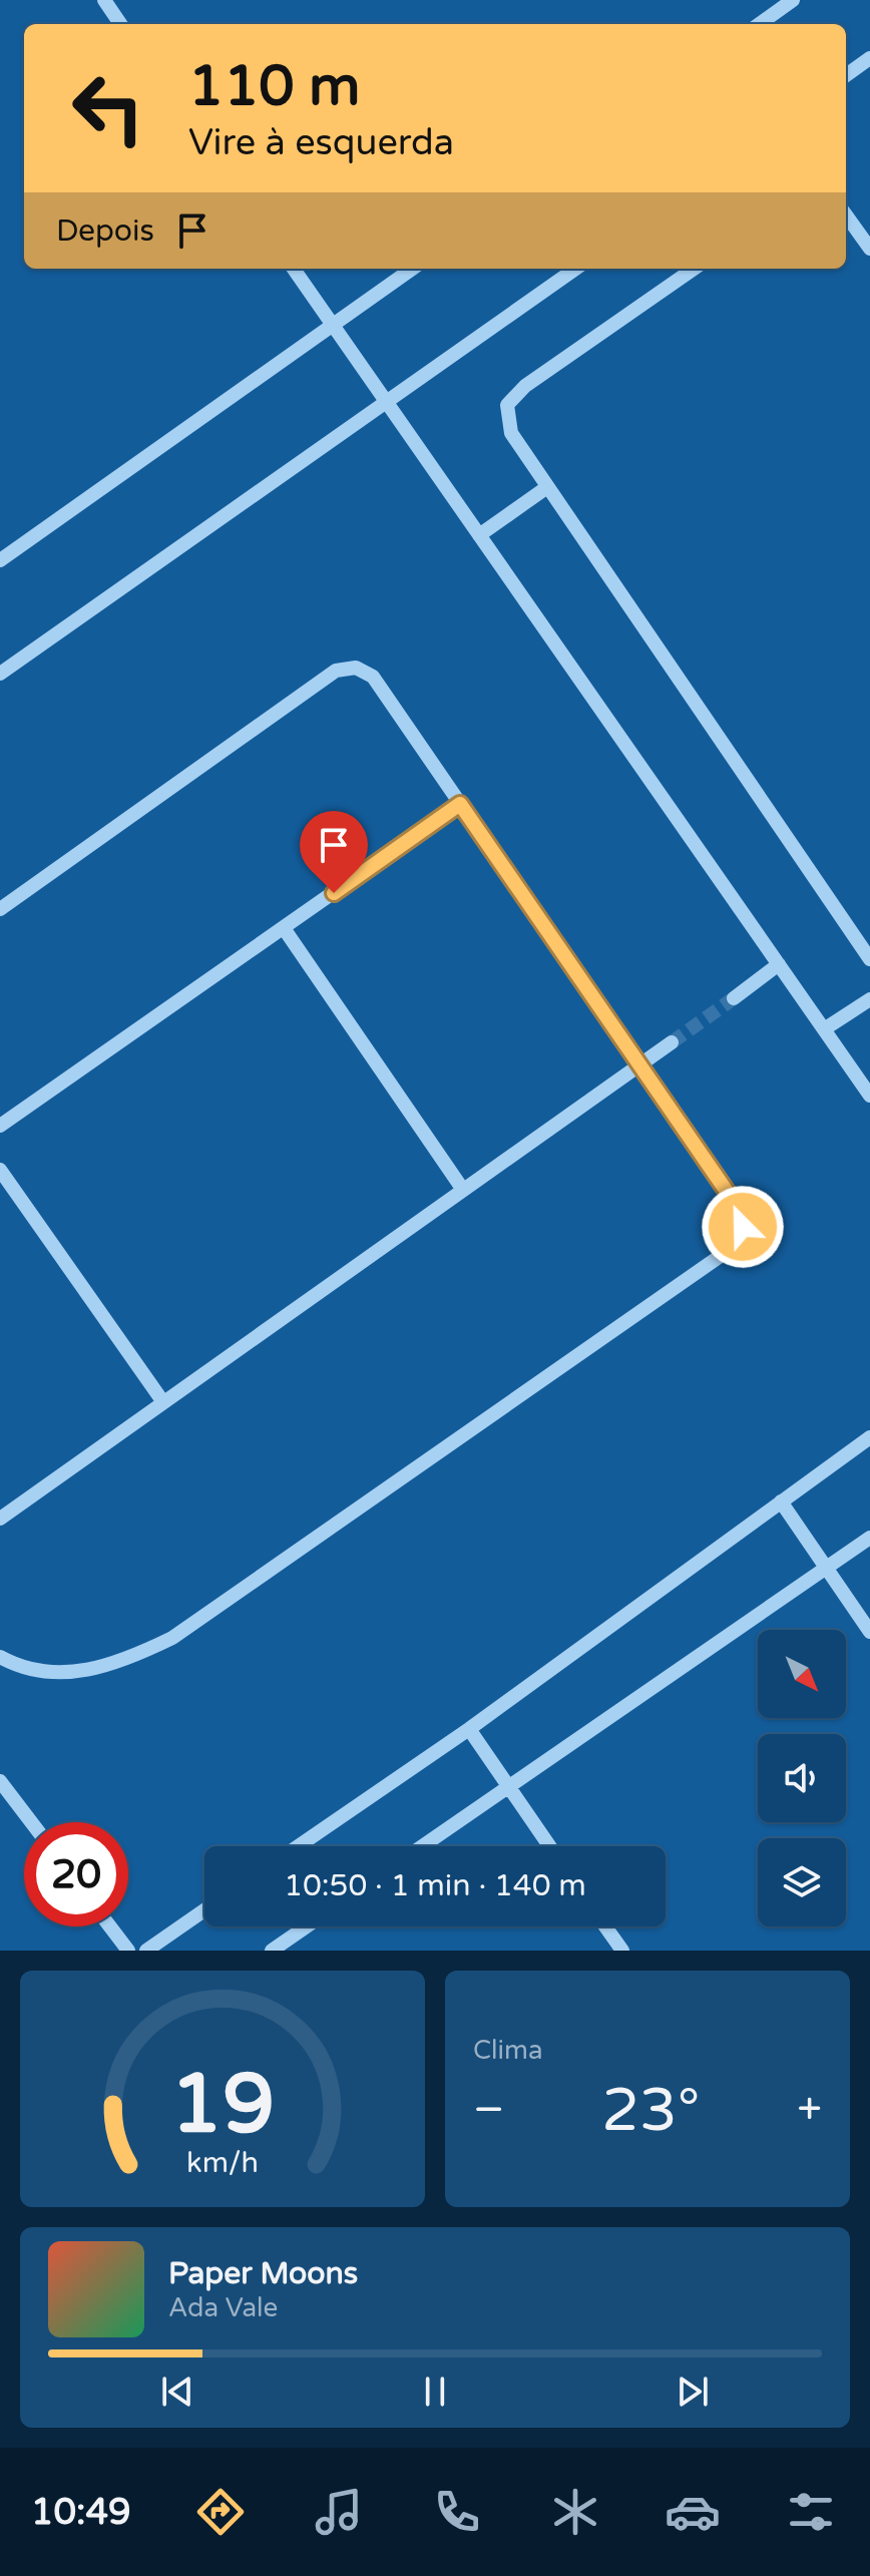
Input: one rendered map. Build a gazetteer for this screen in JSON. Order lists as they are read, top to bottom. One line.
{"north":"bottom right","page":{"turn":["110 m","Vire à esquerda"],"then":"Depois","limit":"20","trip":"10:50 · 1 min · 140 m","tile":"Clima","heat":["−","23°","+"],"song":["Paper Moons","Ada Vale"],"tabs":"10:49","gauge":["19","km/h"]}}
